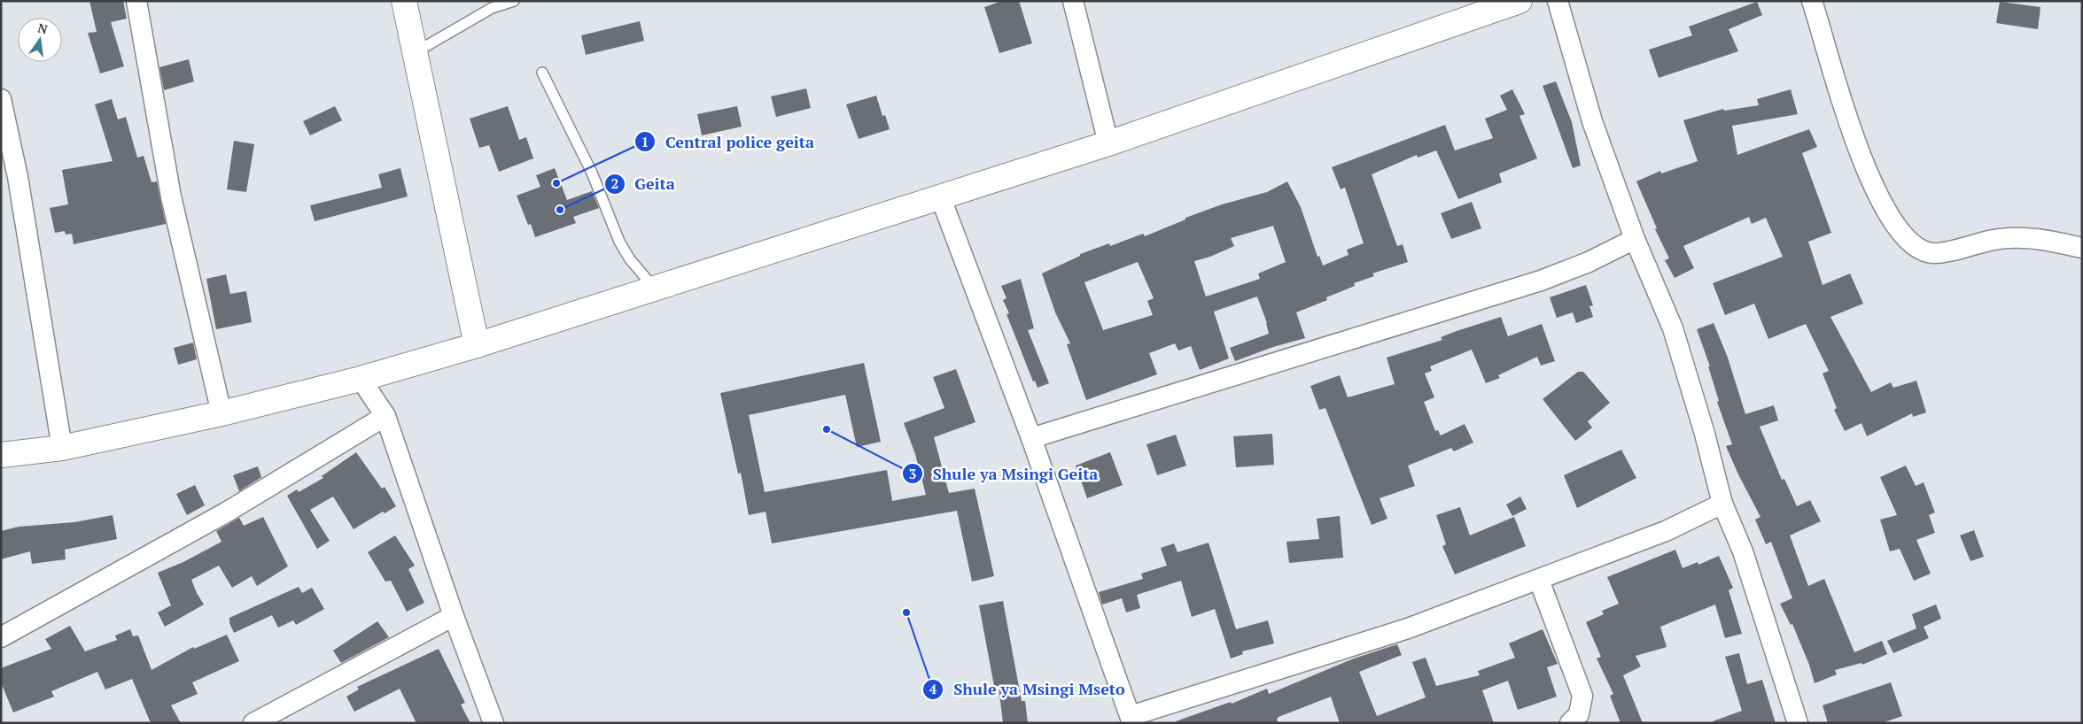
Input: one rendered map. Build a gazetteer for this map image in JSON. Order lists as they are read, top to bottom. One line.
{"places":["Central police geita","Geita","Shule ya Msingi Geita","Shule ya Msingi Mseto"],"north":"top"}
